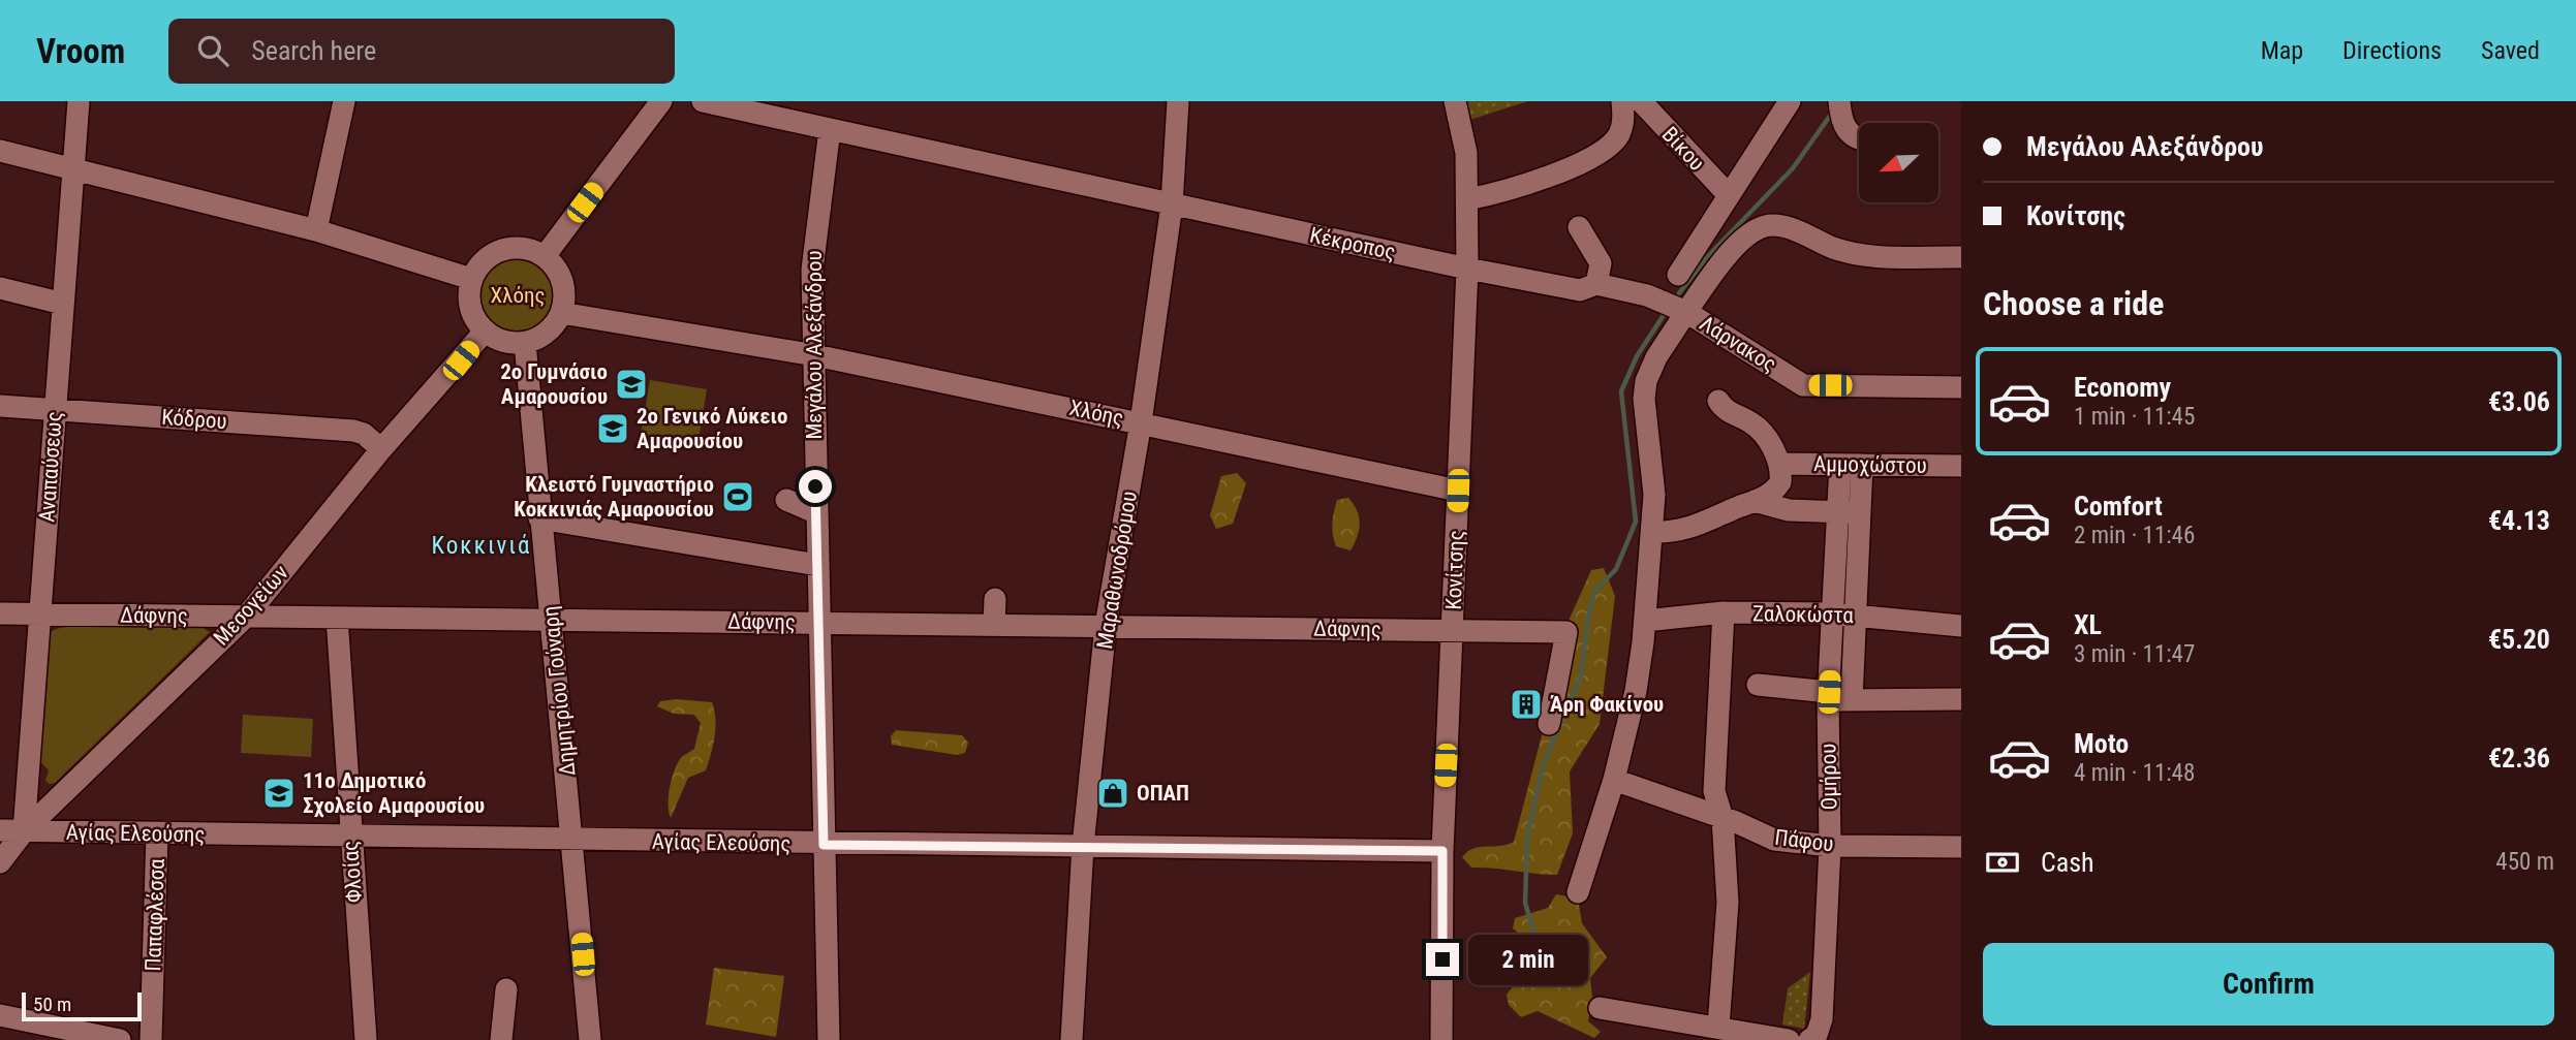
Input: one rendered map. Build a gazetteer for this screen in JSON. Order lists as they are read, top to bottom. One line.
{"streets":{"street":["Βίκου","Κέκροπος","Λάρνακος","Μεγάλου Αλεξάνδρου","Χλόης","Κόδρου","Αμμοχώστου","Αναπαύσεως","Μαραθωνοδρόμου","Κονίτσης","Μεσογείων","Ζαλοκώστα","Δάφνης","Δημητρίου Γούναρη","Ομήρου","Αγίας Ελεούσης","Πάφου","Φλοίας","Παπαφλέσσα"]},"crossings":[["Κέκροπος","Λάρνακος"],["Κέκροπος","Μεγάλου Αλεξάνδρου"],["Κέκροπος","Μαραθωνοδρόμου"],["Κέκροπος","Κονίτσης"],["Μεγάλου Αλεξάνδρου","Χλόης"],["Μεγάλου Αλεξάνδρου","Δάφνης"],["Μεγάλου Αλεξάνδρου","Αγίας Ελεούσης"],["Χλόης","Μαραθωνοδρόμου"],["Χλόης","Κονίτσης"],["Χλόης","Μεσογείων"],["Χλόης","Δημητρίου Γούναρη"],["Κόδρου","Αναπαύσεως"],["Κόδρου","Μεσογείων"],["Αμμοχώστου","Ομήρου"],["Αναπαύσεως","Μεσογείων"],["Αναπαύσεως","Δάφνης"],["Αναπαύσεως","Αγίας Ελεούσης"],["Μαραθωνοδρόμου","Δάφνης"],["Μαραθωνοδρόμου","Αγίας Ελεούσης"],["Κονίτσης","Δάφνης"],["Κονίτσης","Αγίας Ελεούσης"],["Μεσογείων","Δάφνης"],["Μεσογείων","Δημητρίου Γούναρη"],["Μεσογείων","Αγίας Ελεούσης"],["Ζαλοκώστα","Ομήρου"],["Δάφνης","Δημητρίου Γούναρη"],["Δάφνης","Φλοίας"],["Δημητρίου Γούναρη","Αγίας Ελεούσης"],["Ομήρου","Πάφου"],["Αγίας Ελεούσης","Φλοίας"],["Αγίας Ελεούσης","Παπαφλέσσα"]],"districts":["Κοκκινιά"],"parks":["Χλόης"],"places":{"school or university":["2ο Γυμνάσιο Αμαρουσίου","2ο Γενικό Λύκειο Αμαρουσίου","11ο Δημοτικό Σχολείο Αμαρουσίου"],"sports":["Κλειστό Γυμναστήριο Κοκκινιάς Αμαρουσίου"],"building":["Άρη Φακίνου"],"shop":["ΟΠΑΠ"]},"scale_bar":"50 m","north":"bottom left","page":{"header":"Vroom","search":"Search here","nav":["Map","Directions","Saved"],"banner":["Μεγάλου Αλεξάνδρου","Κονίτσης"],"heading":"Choose a ride","list":[{"name":"Economy","note":"1 min · 11:45","value":"€3.06"},{"name":"Comfort","note":"2 min · 11:46","value":"€4.13"},{"name":"XL","note":"3 min · 11:47","value":"€5.20"},{"name":"Moto","note":"4 min · 11:48","value":"€2.36"}],"pay":["Cash","450 m"],"buttons":"Confirm","bubble":"2 min","scale":"50 m"}}
